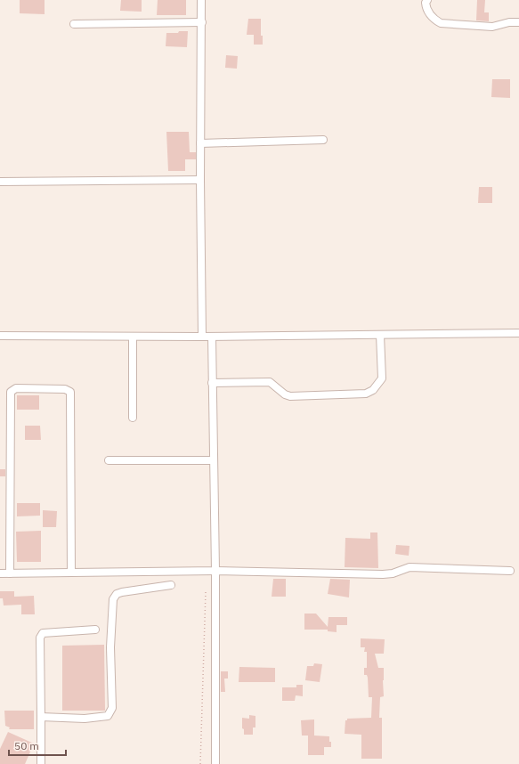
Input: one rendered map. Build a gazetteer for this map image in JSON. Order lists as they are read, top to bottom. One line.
{"scale_bar":"50 m"}
